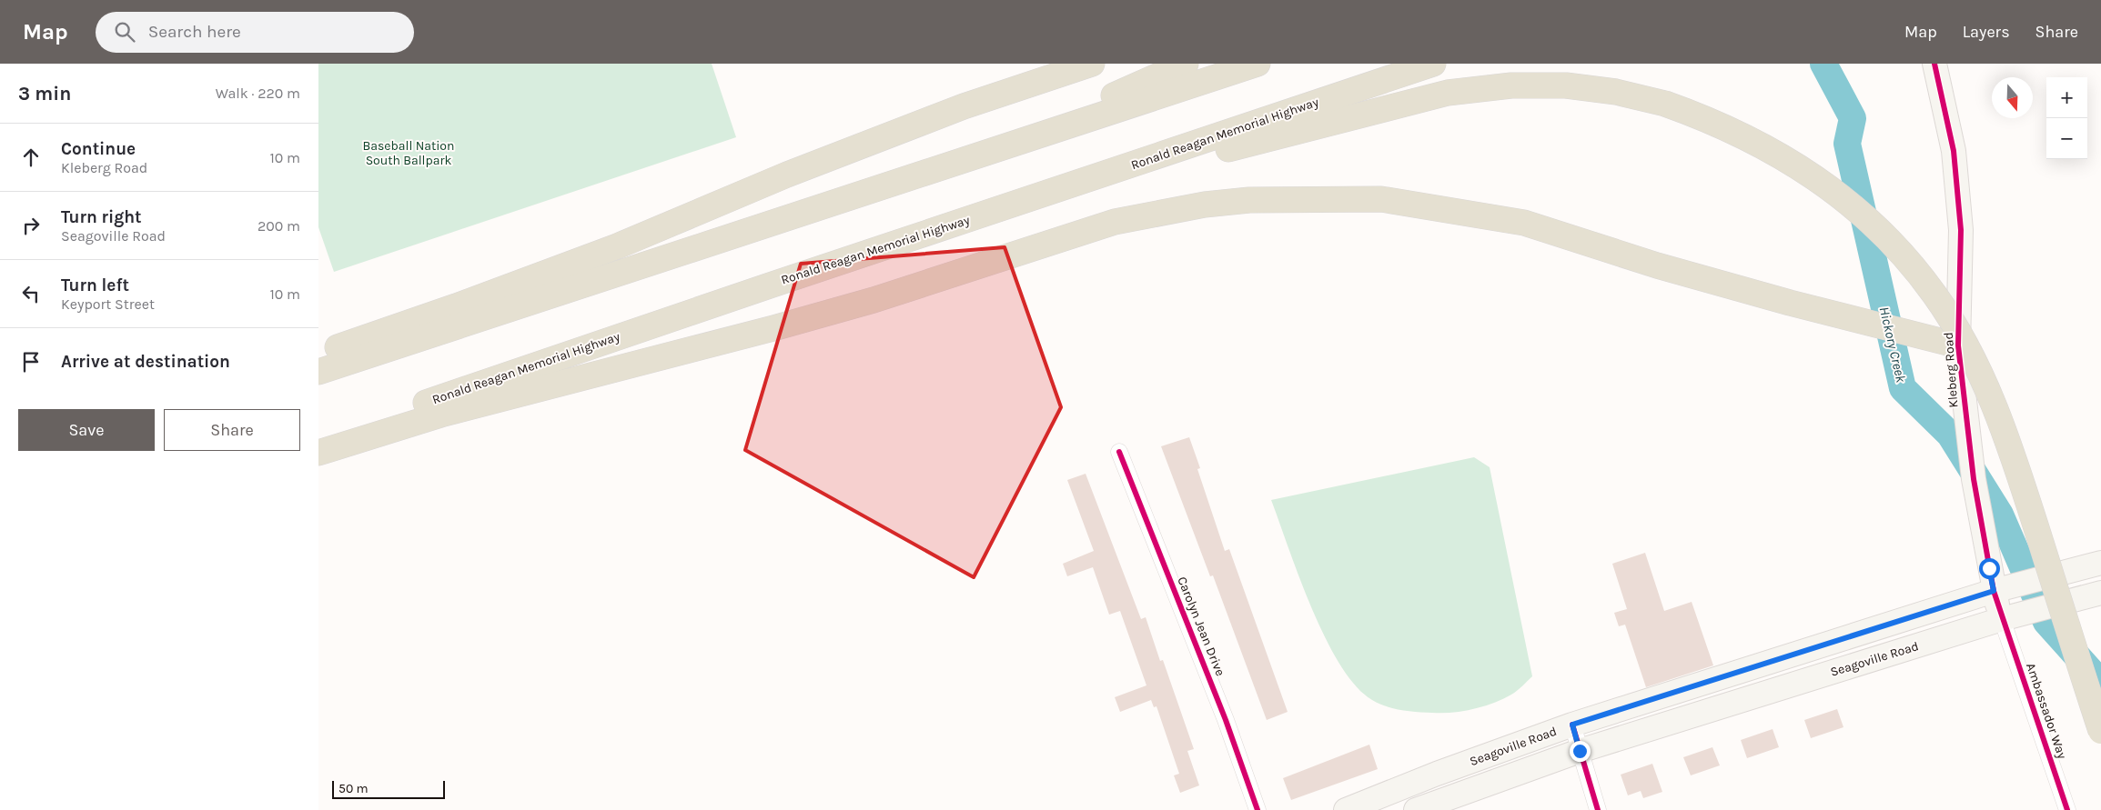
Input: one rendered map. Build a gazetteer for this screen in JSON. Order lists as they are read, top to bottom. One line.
{"streets":{"highway":["Ronald Reagan Memorial Highway"],"main road":["Kleberg Road","Seagoville Road"],"street":["Carolyn Jean Drive","Ambassador Way"]},"crossings":[["Kleberg Road","Seagoville Road"],["Kleberg Road","Ambassador Way"],["Seagoville Road","Ambassador Way"]],"water":["Hickory Creek"],"parks":["Baseball Nation South Ballpark"],"scale_bar":"50 m","north":"bottom","page":{"header":"Map","search":"Search here","nav":["Map","Layers","Share"],"heading":["3 min","Walk · 220 m"],"map_buttons":["+","−"],"list":[["Continue","Kleberg Road","10 m"],["Turn right","Seagoville Road","200 m"],["Turn left","Keyport Street","10 m"],"Arrive at destination"],"buttons":["Save","Share"],"scale":"50 m"}}
